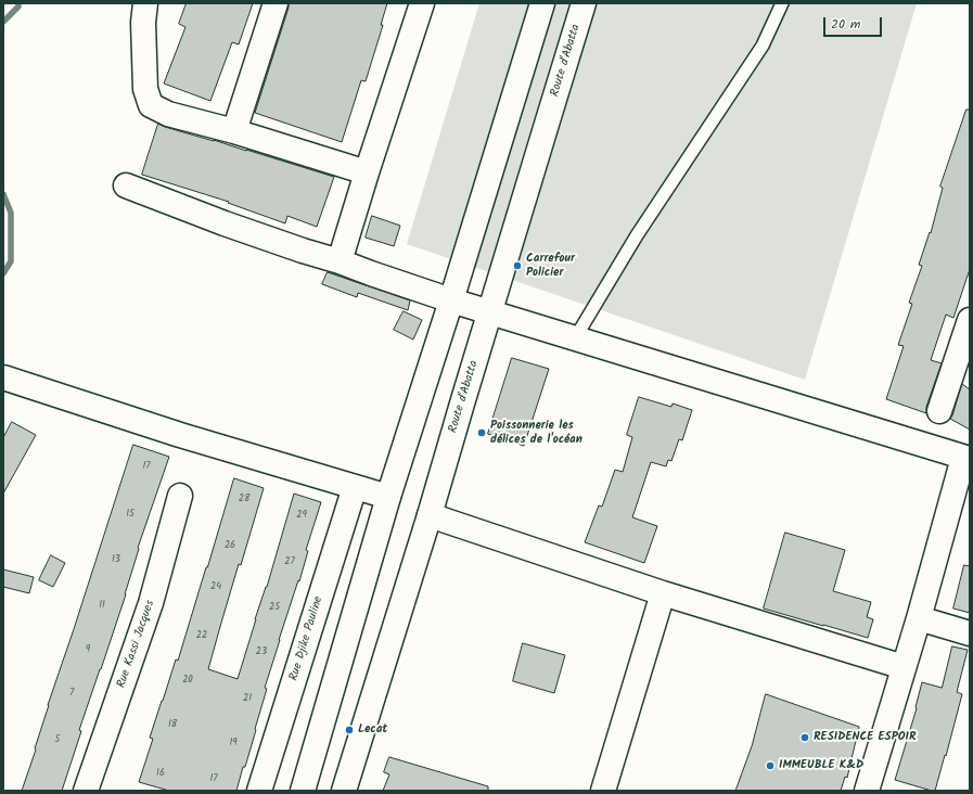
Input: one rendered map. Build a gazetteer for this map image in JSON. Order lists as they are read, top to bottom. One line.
{"streets":{"street":["Route d'Abatta","Rue Djike Pauline","Rue Kassi Jacques"]},"places":["Carrefour Policier","Poissonnerie les délices de l'océan","Lecat","RESIDENCE ESPOIR","IMMEUBLE K&D"],"house_numbers":["17","28","15","29","26","13","27","24","11","25","22","9","23","20","7","21","18","5","19","16","17"],"scale_bar":"20 m"}
